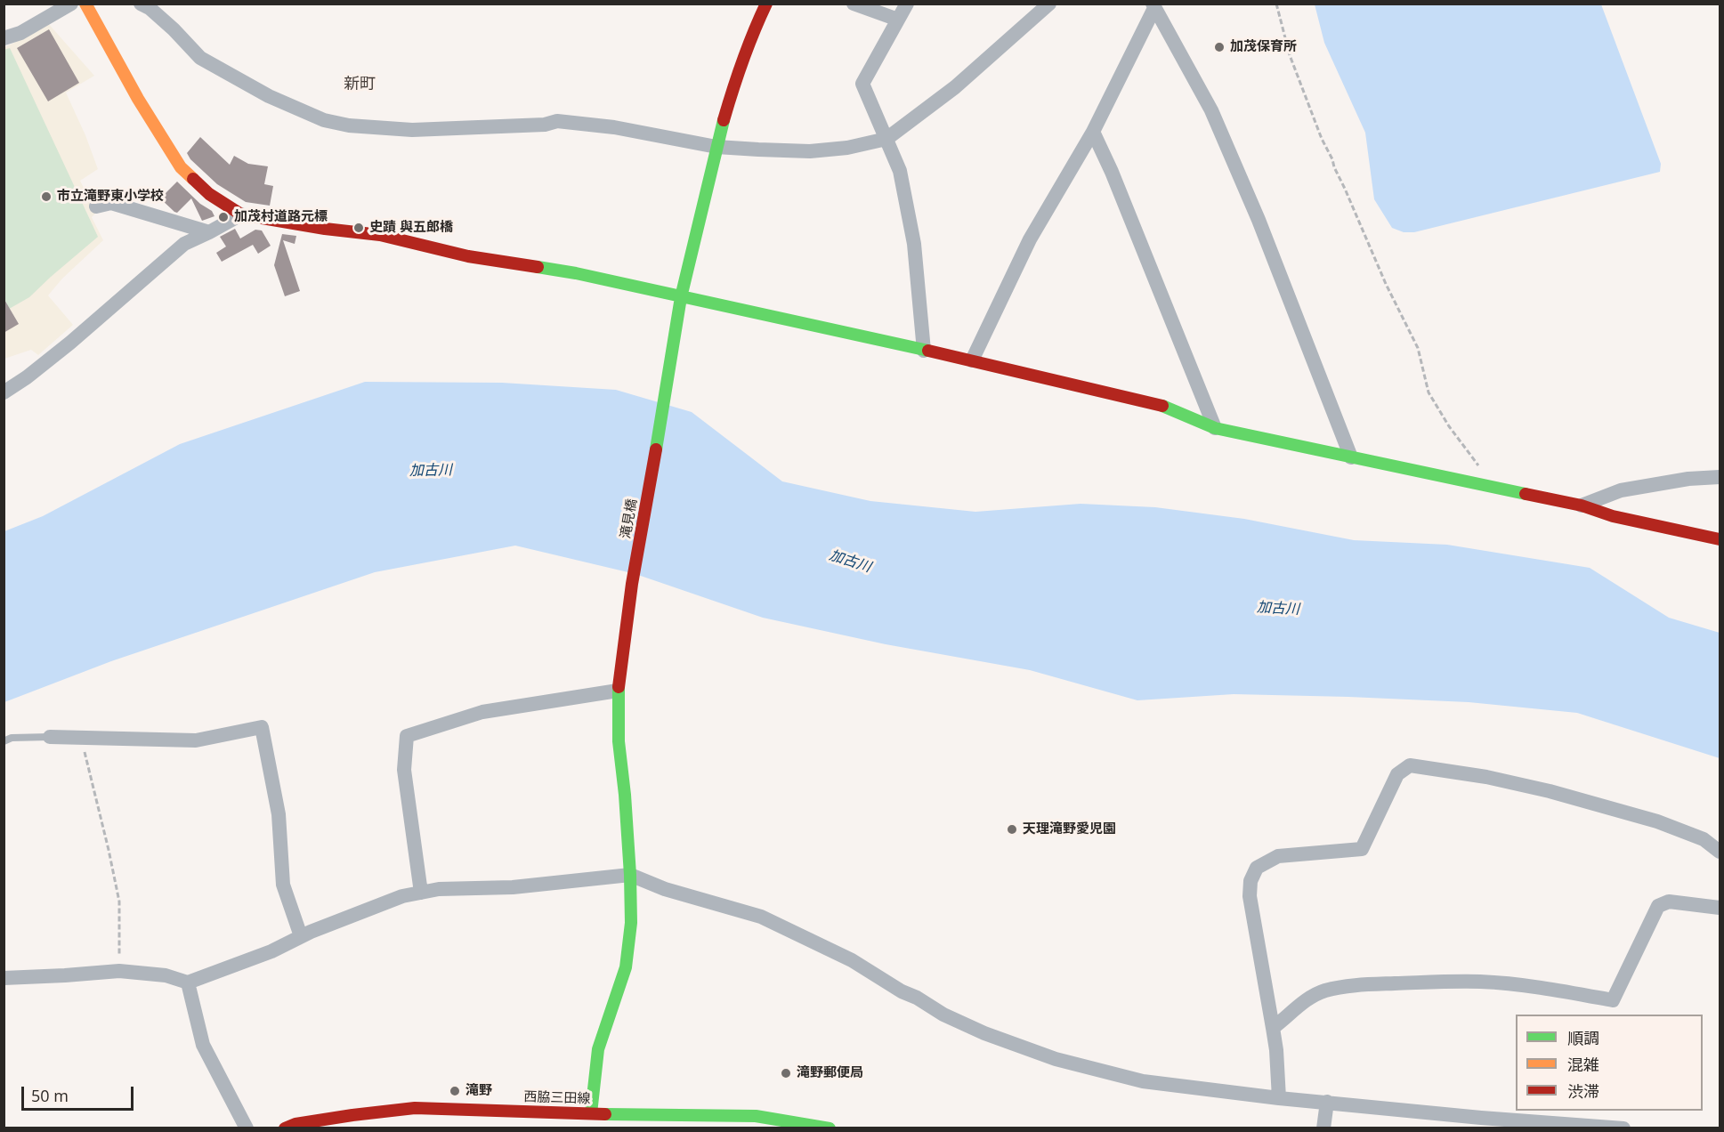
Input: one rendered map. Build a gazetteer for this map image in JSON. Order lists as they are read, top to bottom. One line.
{"streets":{"street":["滝見橋","西脇三田線"]},"crossings":[["滝見橋","西脇三田線"]],"districts":["新町"],"water":["加古川"],"places":["加茂保育所","市立滝野東小学校","加茂村道路元標","史蹟 與五郎橋","天理滝野愛児園","滝野郵便局","滝野"],"legend":["順調","混雑","渋滞"],"scale_bar":"50 m"}
